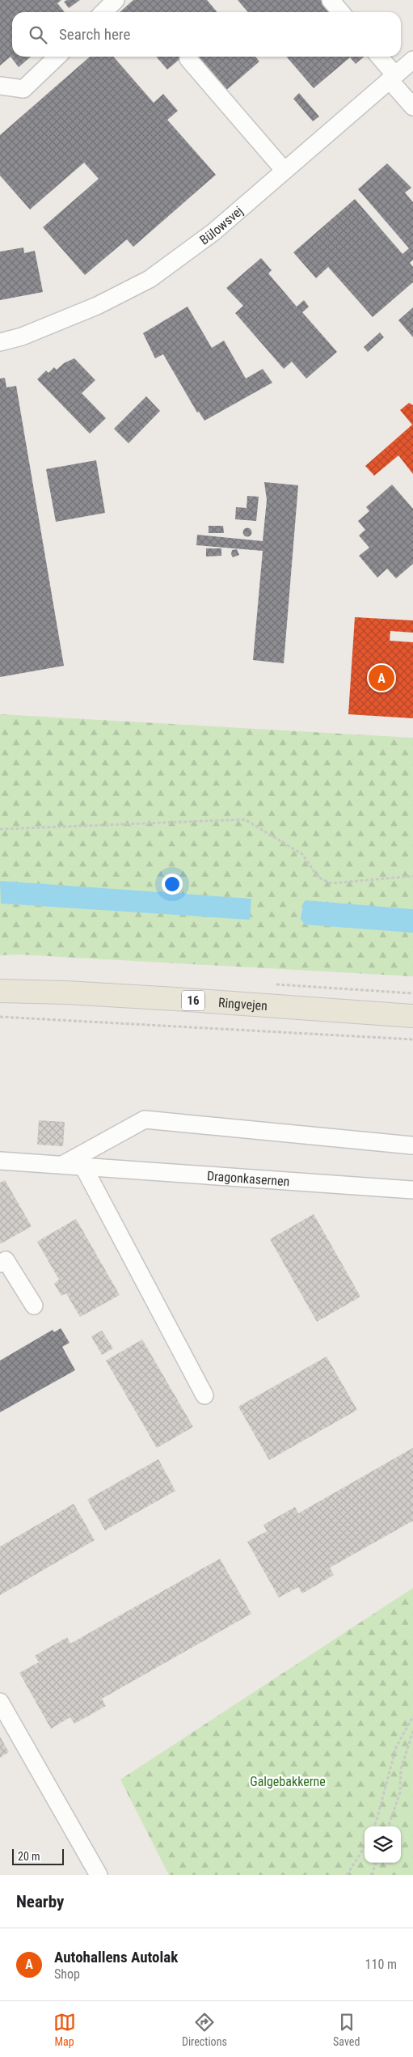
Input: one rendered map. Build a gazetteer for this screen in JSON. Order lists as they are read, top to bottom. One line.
{"streets":{"main road":["16","Ringvejen"],"street":["Bülowsvej","Dragonkasernen"]},"parks":["Galgebakkerne"],"scale_bar":"20 m","page":{"search":"Search here","pins":"A","scale":"20 m","heading":"Nearby","list":[{"mark":"A","name":"Autohallens Autolak","note":"Shop","value":"110 m"}],"nav":["Map","Directions","Saved"]}}
